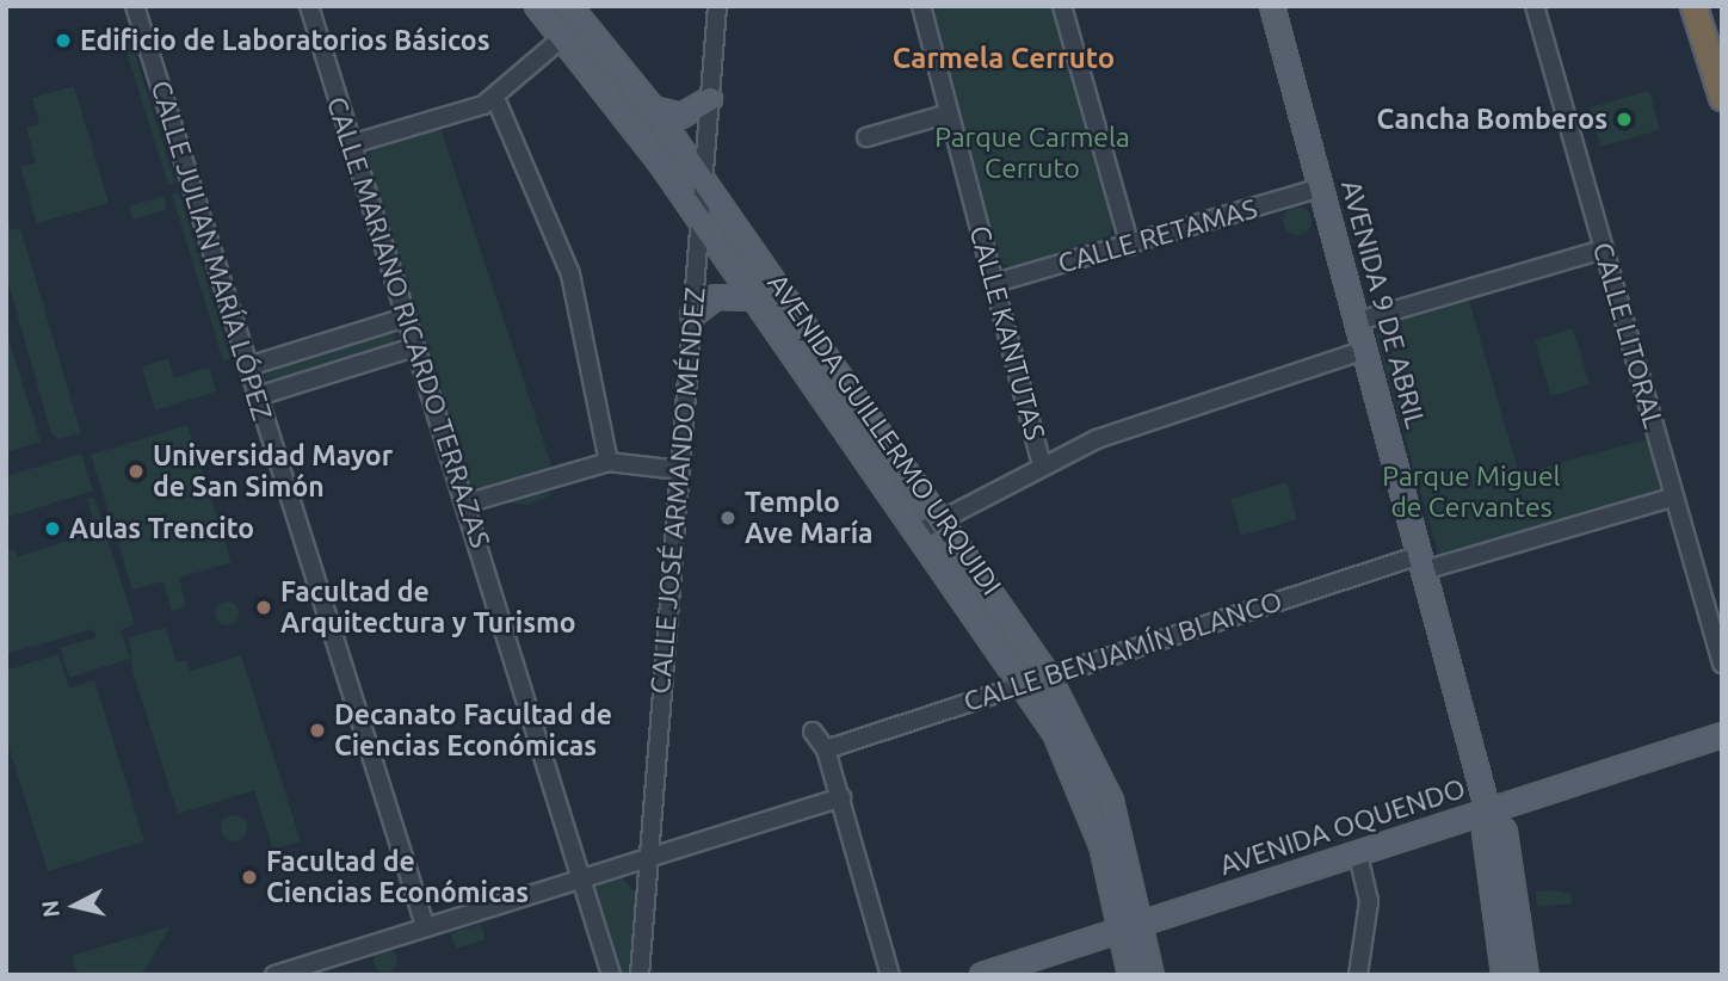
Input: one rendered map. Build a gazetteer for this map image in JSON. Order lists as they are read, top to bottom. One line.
{"streets":{"main road":["AVENIDA 9 DE ABRIL","AVENIDA GUILLERMO URQUIDI","AVENIDA OQUENDO"],"street":["CALLE RETAMAS","CALLE JULIAN MARÍA LÓPEZ","CALLE MARIANO RICARDO TERRAZAS","CALLE KANTUTAS","CALLE LITORAL","CALLE JOSÉ ARMANDO MÉNDEZ","CALLE BENJAMÍN BLANCO"]},"crossings":[["CALLE RETAMAS","AVENIDA 9 DE ABRIL"],["CALLE RETAMAS","CALLE KANTUTAS"],["AVENIDA 9 DE ABRIL","CALLE BENJAMÍN BLANCO"],["AVENIDA 9 DE ABRIL","AVENIDA OQUENDO"],["CALLE LITORAL","CALLE BENJAMÍN BLANCO"],["AVENIDA GUILLERMO URQUIDI","CALLE JOSÉ ARMANDO MÉNDEZ"],["AVENIDA GUILLERMO URQUIDI","CALLE BENJAMÍN BLANCO"],["AVENIDA GUILLERMO URQUIDI","AVENIDA OQUENDO"]],"districts":["Carmela Cerruto"],"parks":["Parque Carmela Cerruto","Parque Miguel de Cervantes"],"places":["Edificio de Laboratorios Básicos","Cancha Bomberos","Universidad Mayor de San Simón","Templo Ave María","Aulas Trencito","Facultad de Arquitectura y Turismo","Decanato Facultad de Ciencias Económicas","Facultad de Ciencias Económicas"],"north":"left"}
